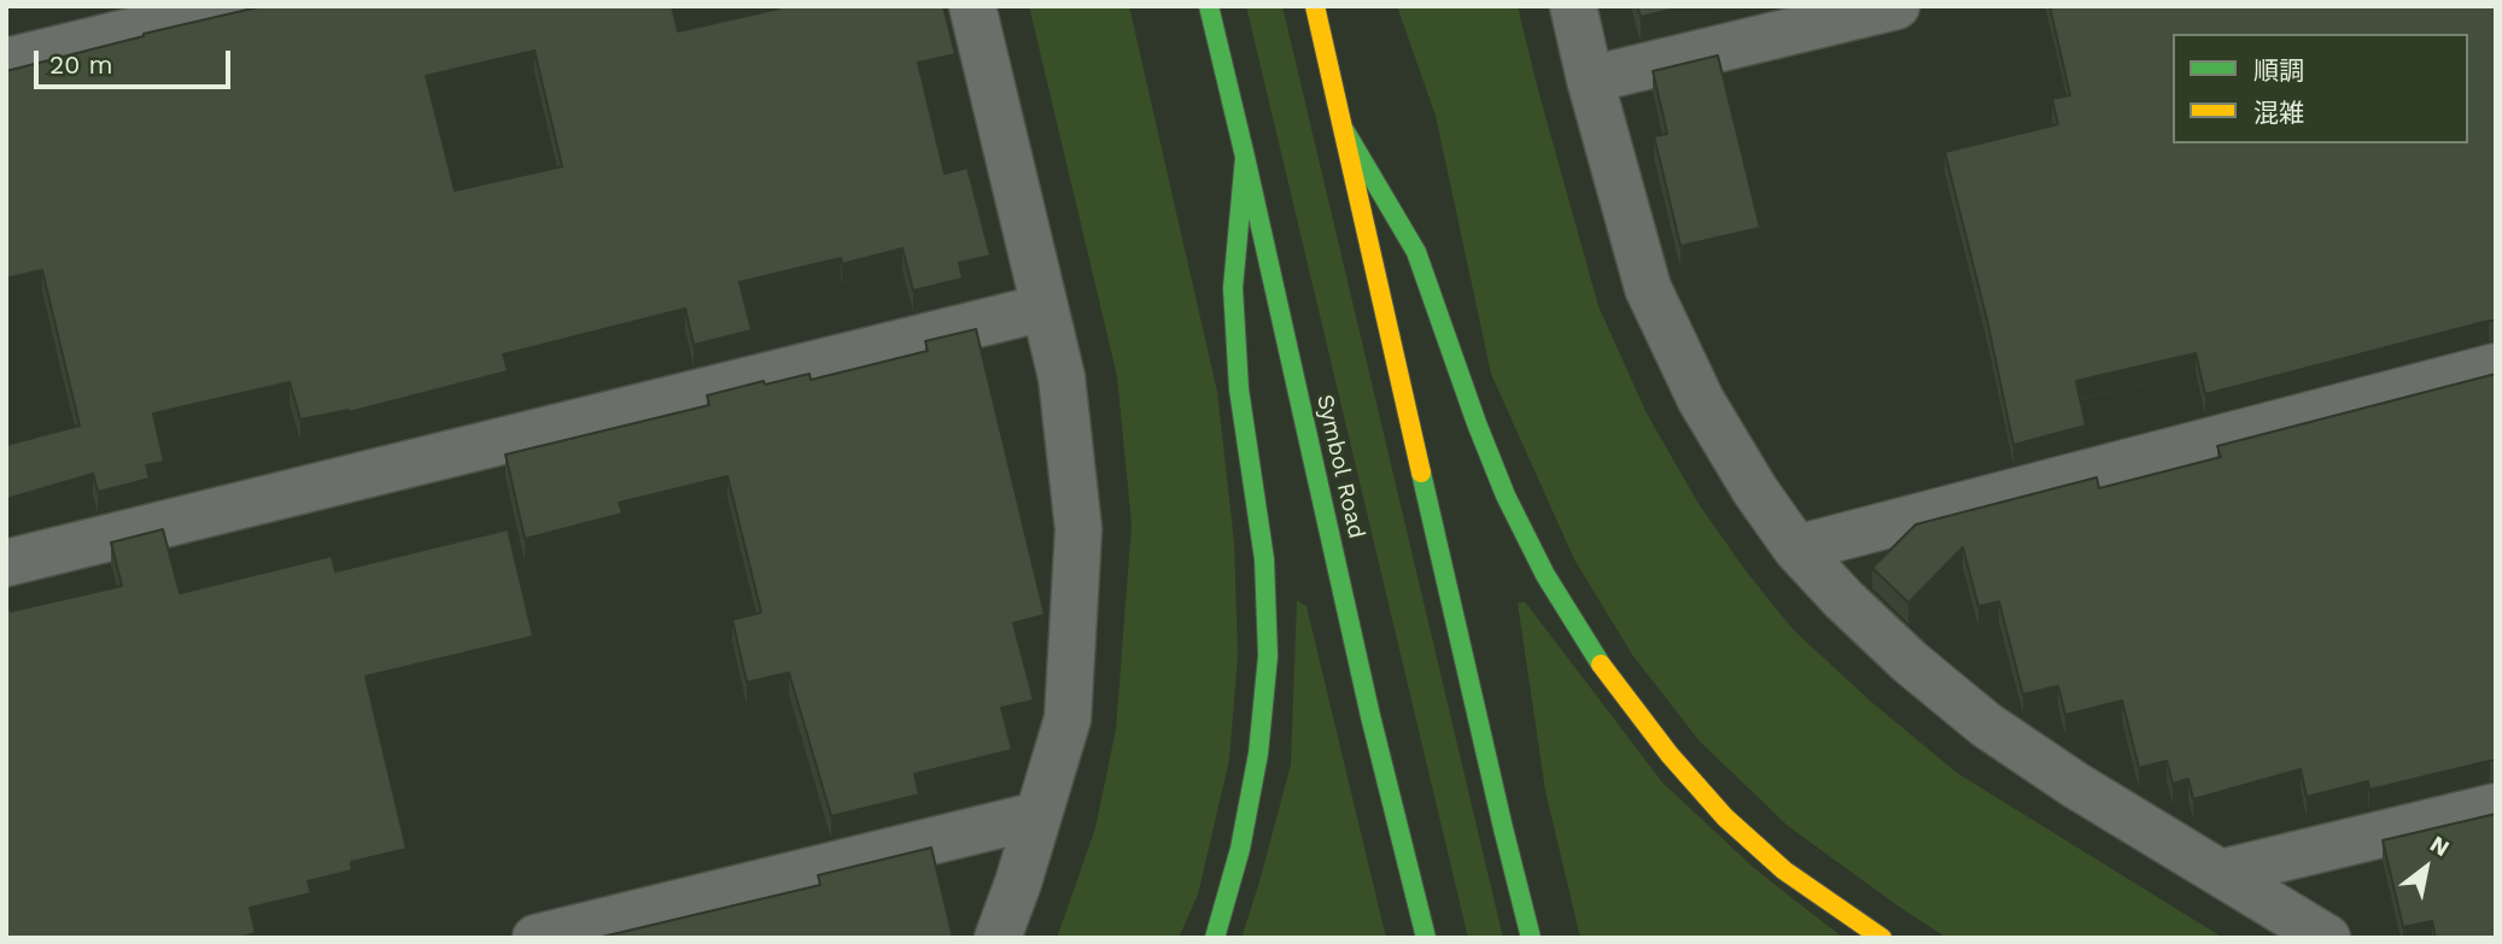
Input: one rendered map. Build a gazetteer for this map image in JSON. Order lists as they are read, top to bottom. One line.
{"streets":{"main road":["Symbol Road"]},"legend":["順調","混雑"],"scale_bar":"20 m","north":"top right"}
